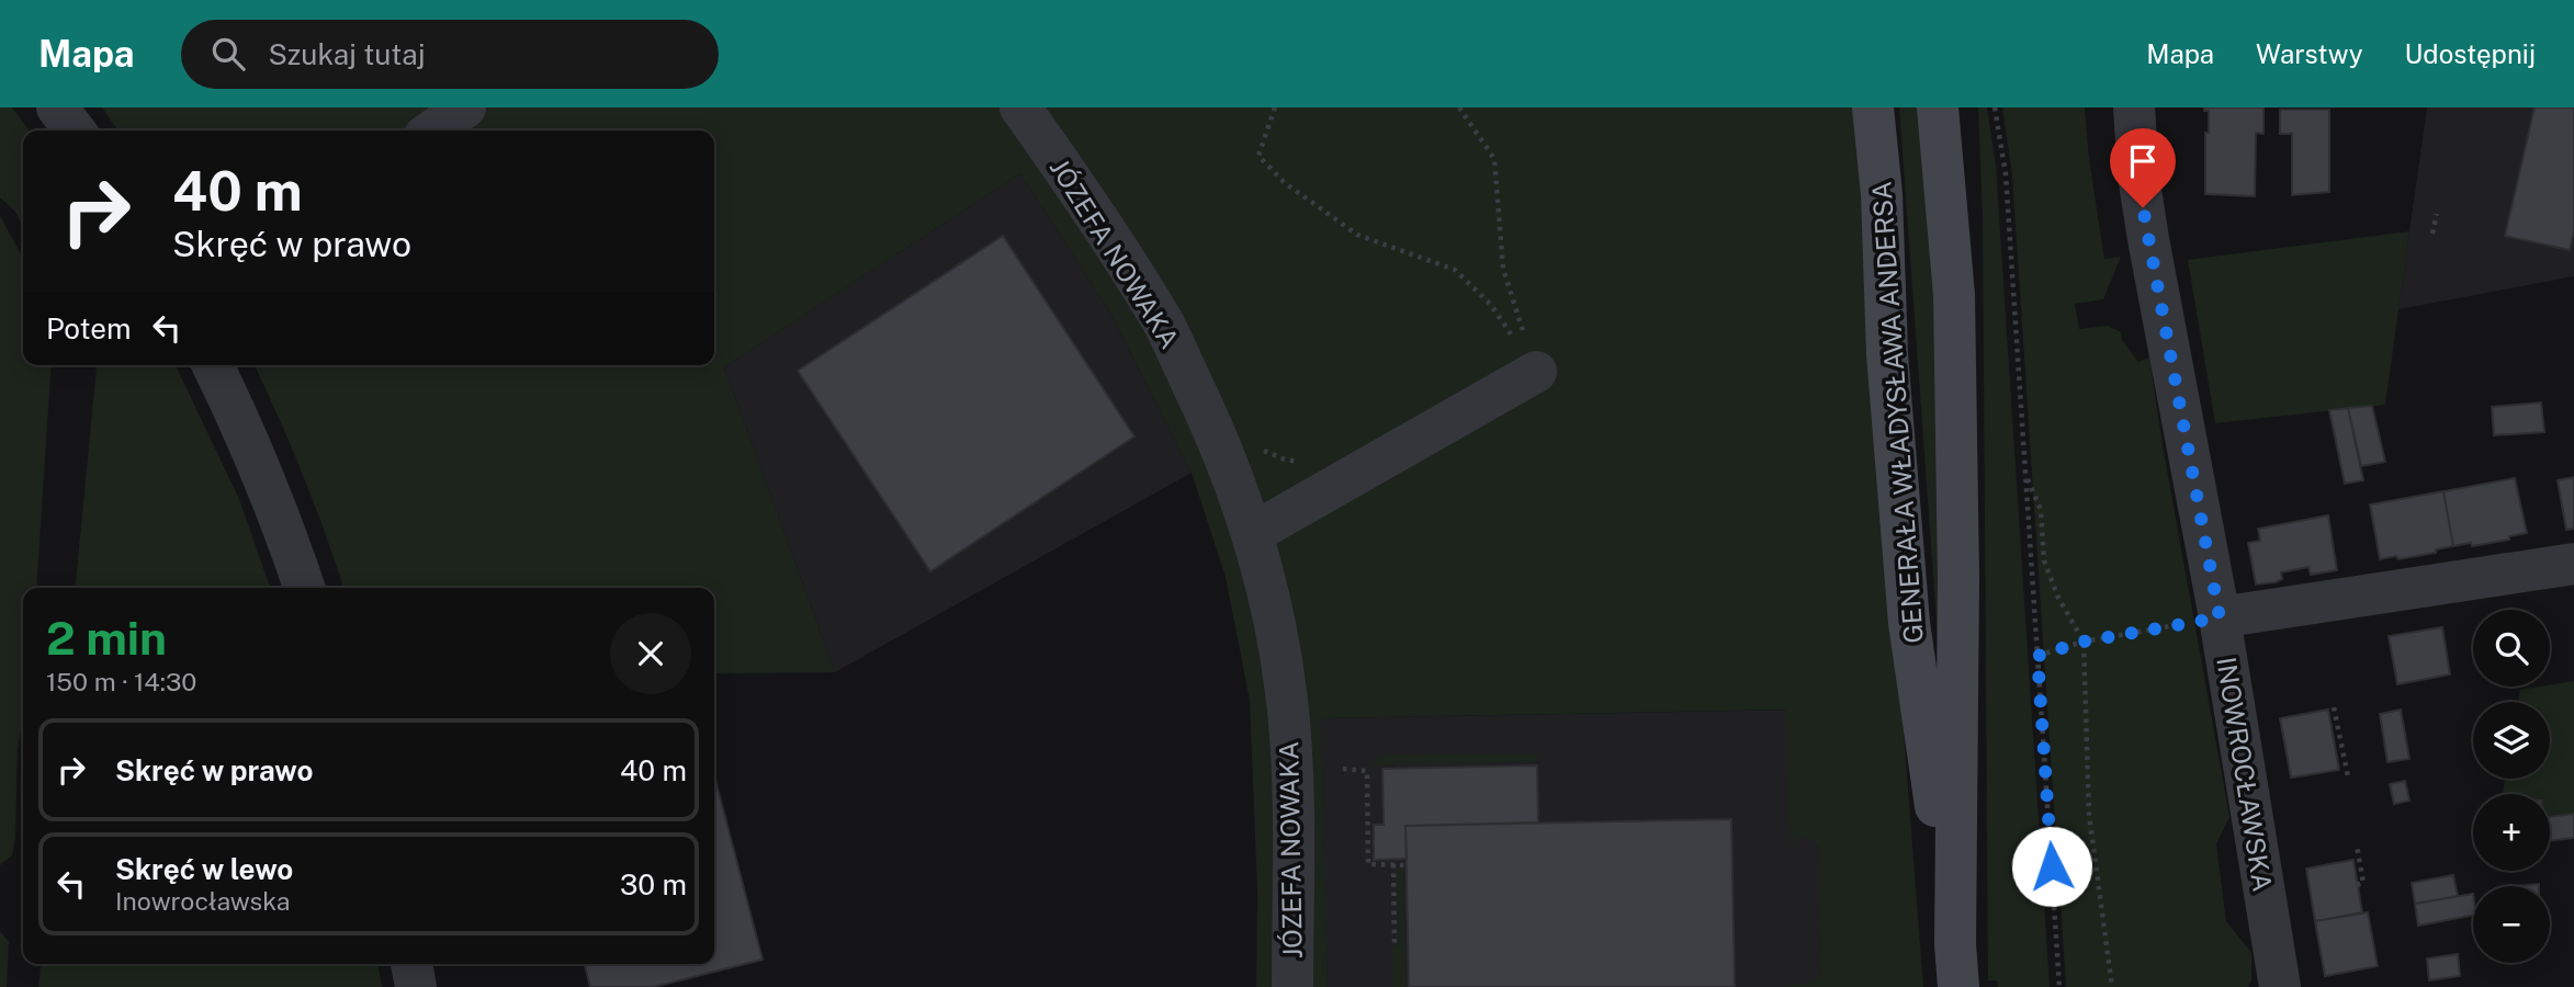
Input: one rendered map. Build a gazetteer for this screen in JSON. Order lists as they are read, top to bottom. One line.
{"streets":{"main road":["GENERAŁA WŁADYSŁAWA ANDERSA"],"street":["JÓZEFA NOWAKA","INOWROCŁAWSKA"]},"page":{"header":"Mapa","search":"Szukaj tutaj","nav":["Mapa","Warstwy","Udostępnij"],"turn":["40 m","Skręć w prawo"],"then":"Potem","heading":["2 min","150 m · 14:30"],"map_buttons":["+","−"],"list":[{"name":"Skręć w prawo","value":"40 m"},{"name":"Skręć w lewo","note":"Inowrocławska","value":"30 m"}]}}
